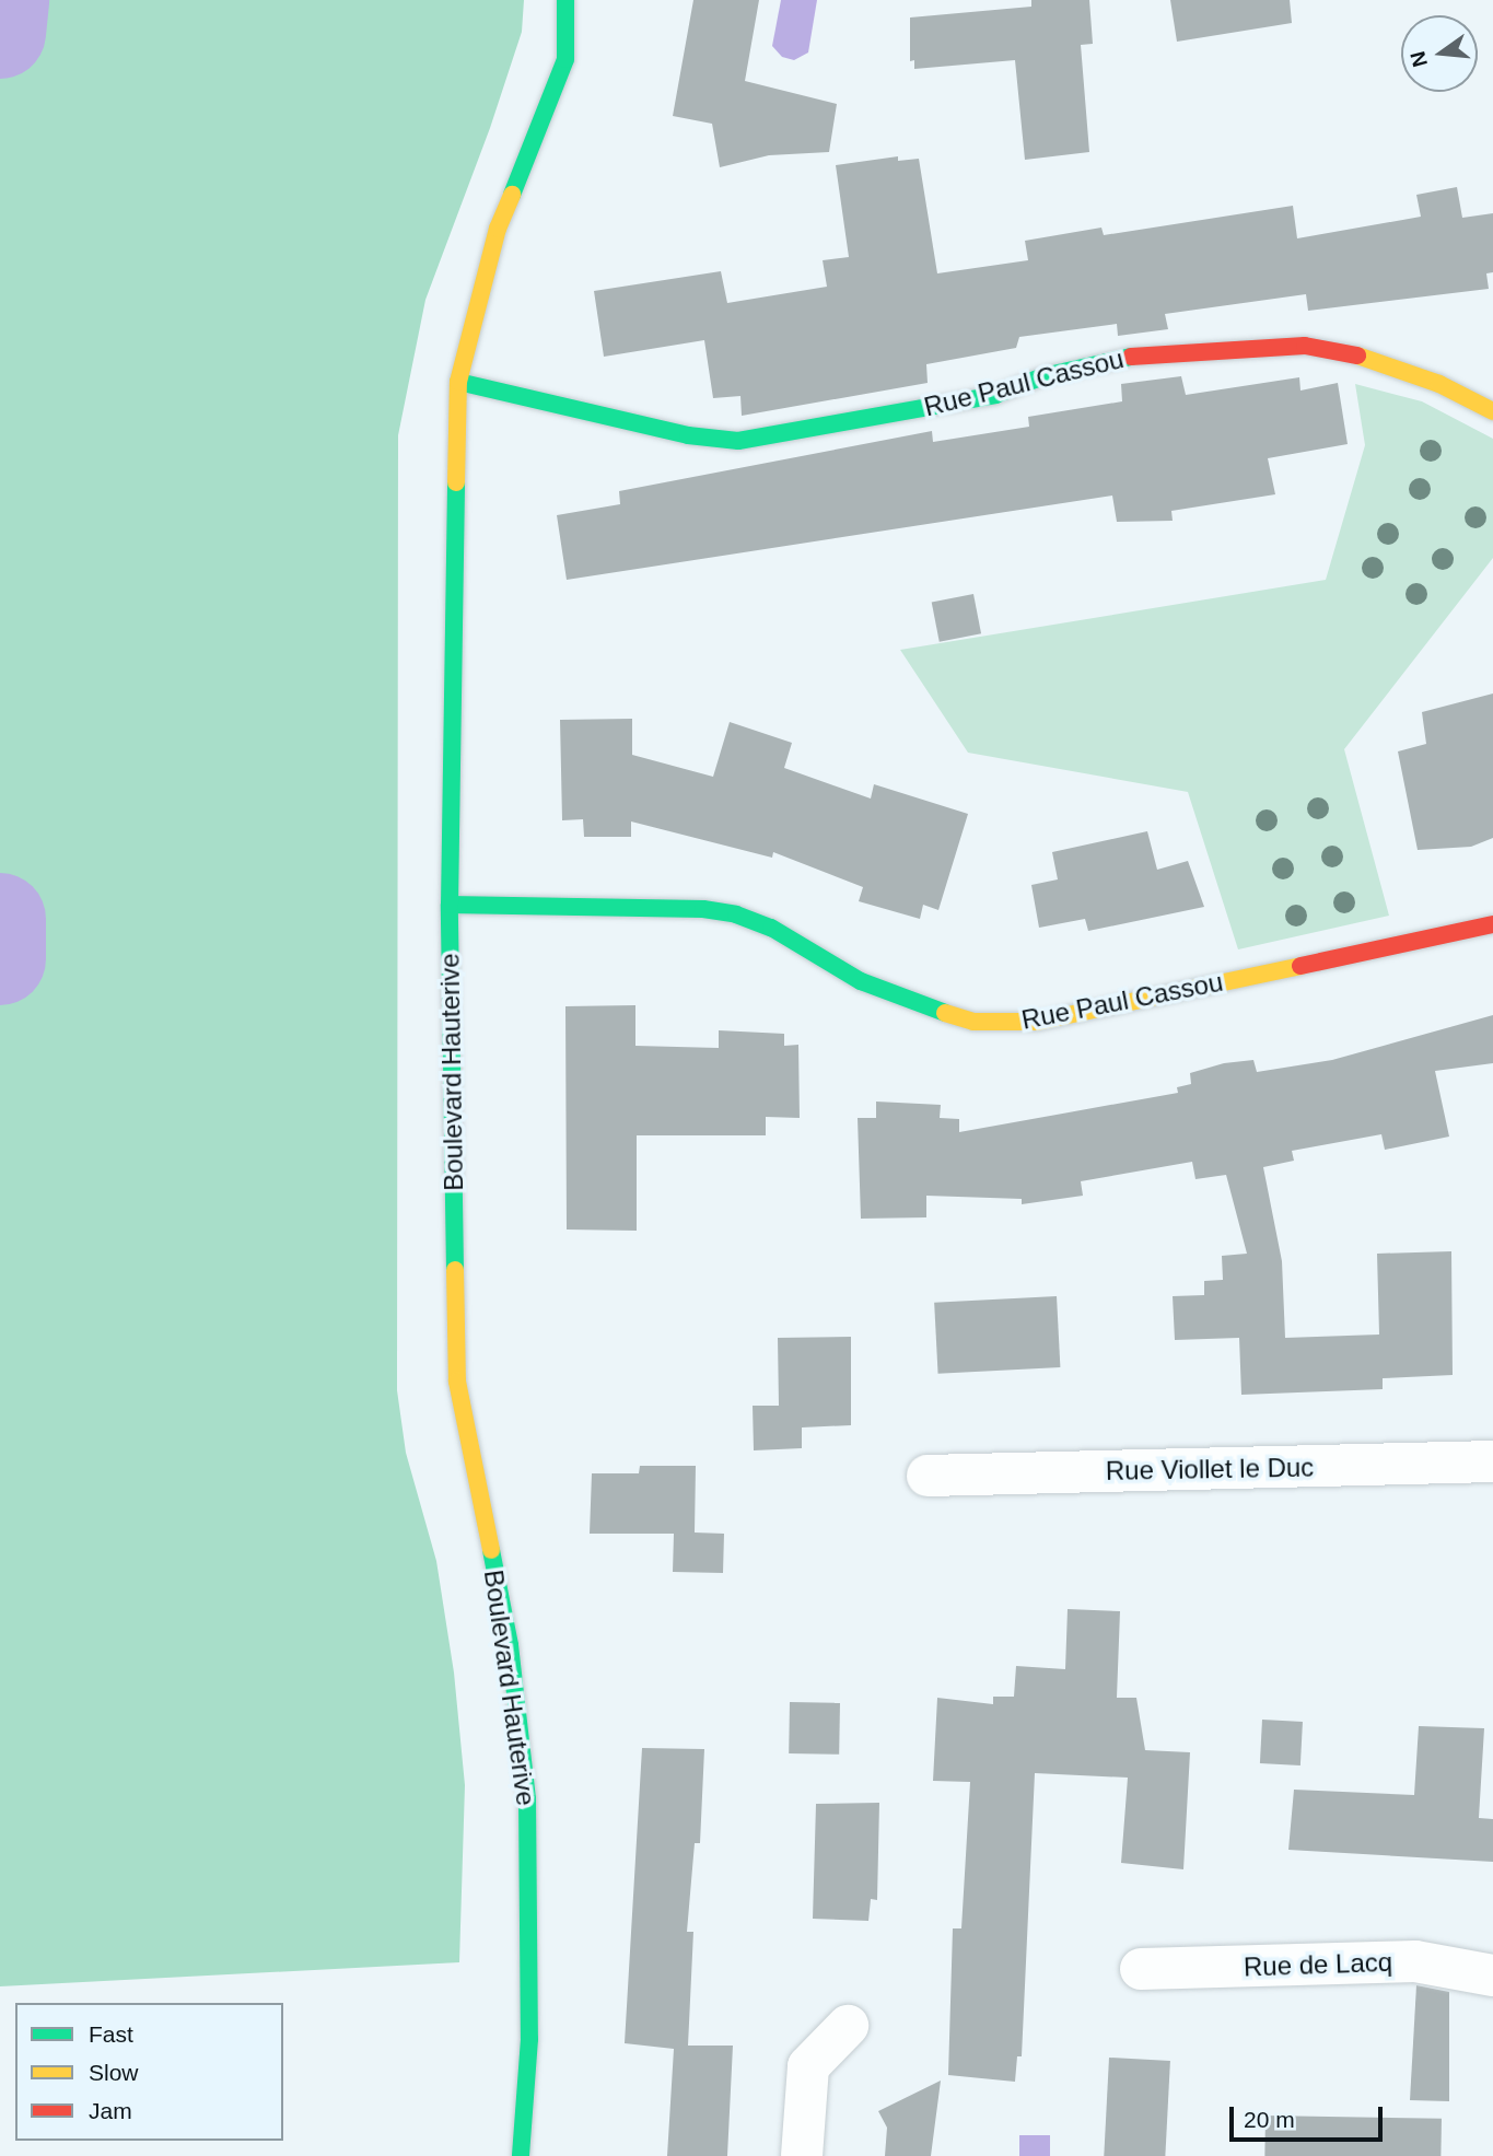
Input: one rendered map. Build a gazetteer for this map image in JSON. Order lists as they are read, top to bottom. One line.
{"streets":{"street":["Rue Paul Cassou","Boulevard Hauterive","Rue Viollet le Duc","Rue de Lacq"]},"crossings":[["Rue Paul Cassou","Boulevard Hauterive"]],"legend":["Fast","Slow","Jam"],"scale_bar":"20 m","north":"left"}
